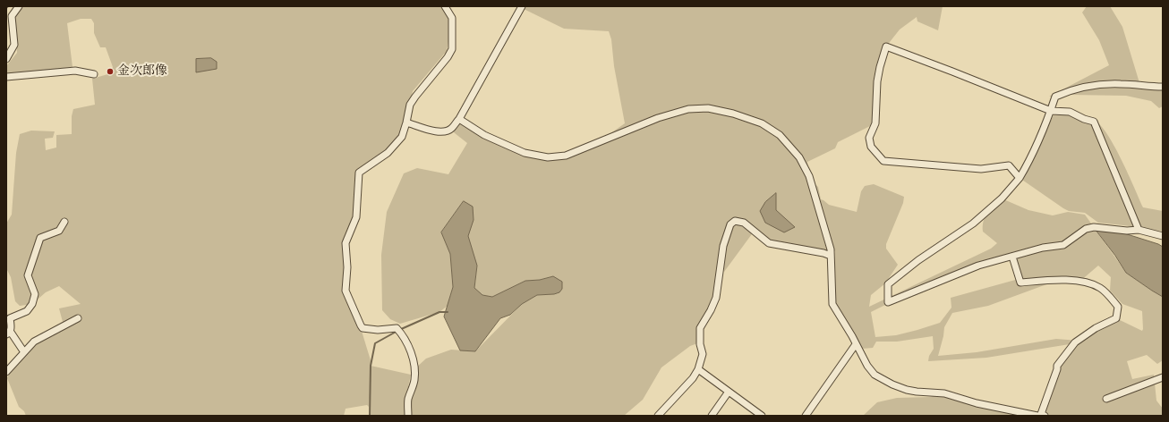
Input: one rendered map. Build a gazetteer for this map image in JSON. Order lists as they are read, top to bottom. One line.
{"places":["金次郎像"]}
